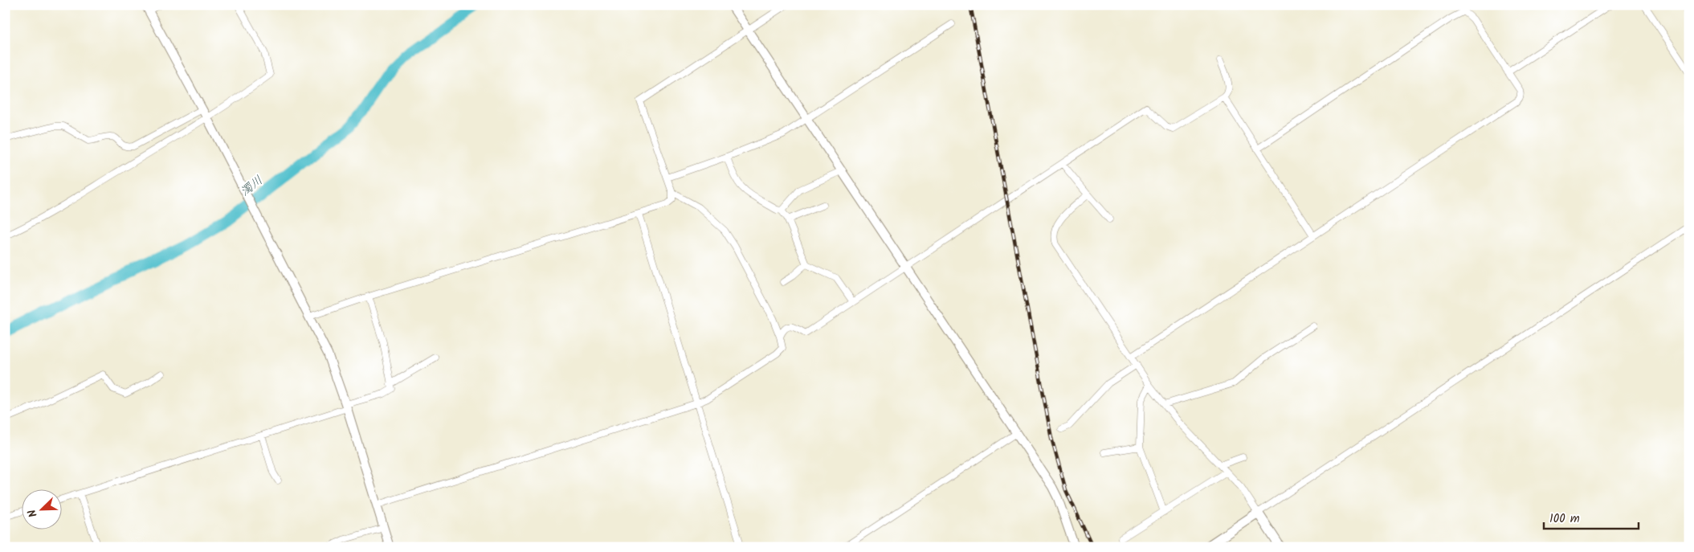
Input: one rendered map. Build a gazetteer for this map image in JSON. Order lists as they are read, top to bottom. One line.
{"water":["濁川"],"scale_bar":"100 m","north":"bottom left"}
